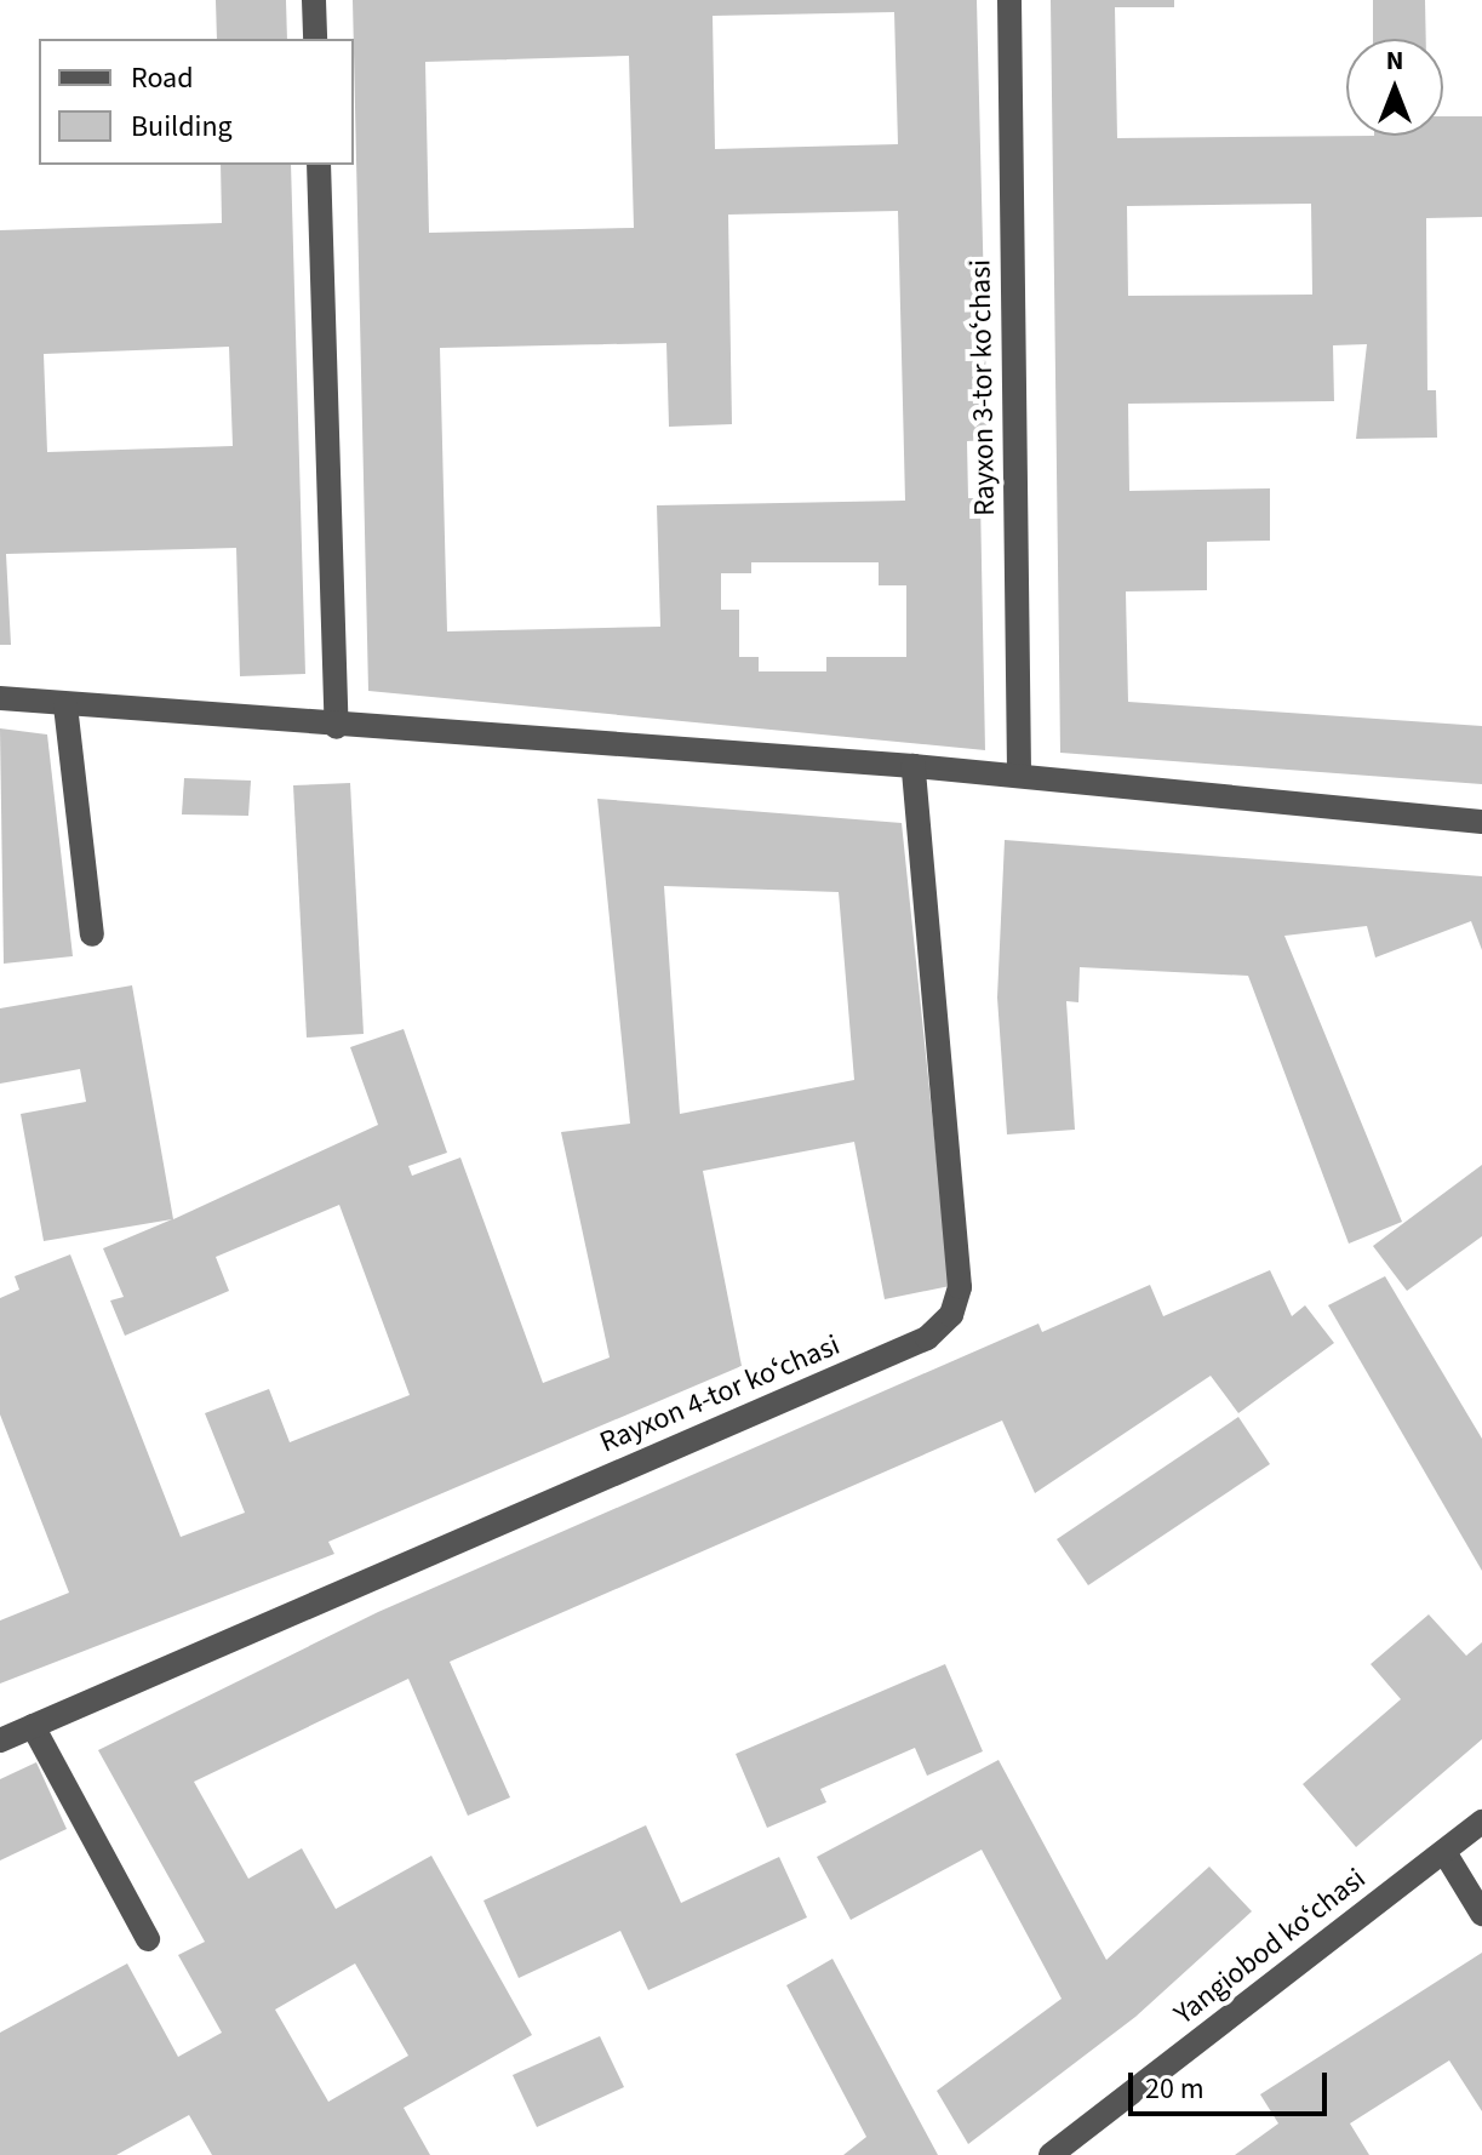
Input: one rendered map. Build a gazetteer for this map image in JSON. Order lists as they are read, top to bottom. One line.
{"streets":{"street":["Rayxon 3-tor koʻchasi","Rayxon 4-tor koʻchasi","Yangiobod koʻchasi"]},"legend":["Road","Building"],"scale_bar":"20 m","north":"top"}
